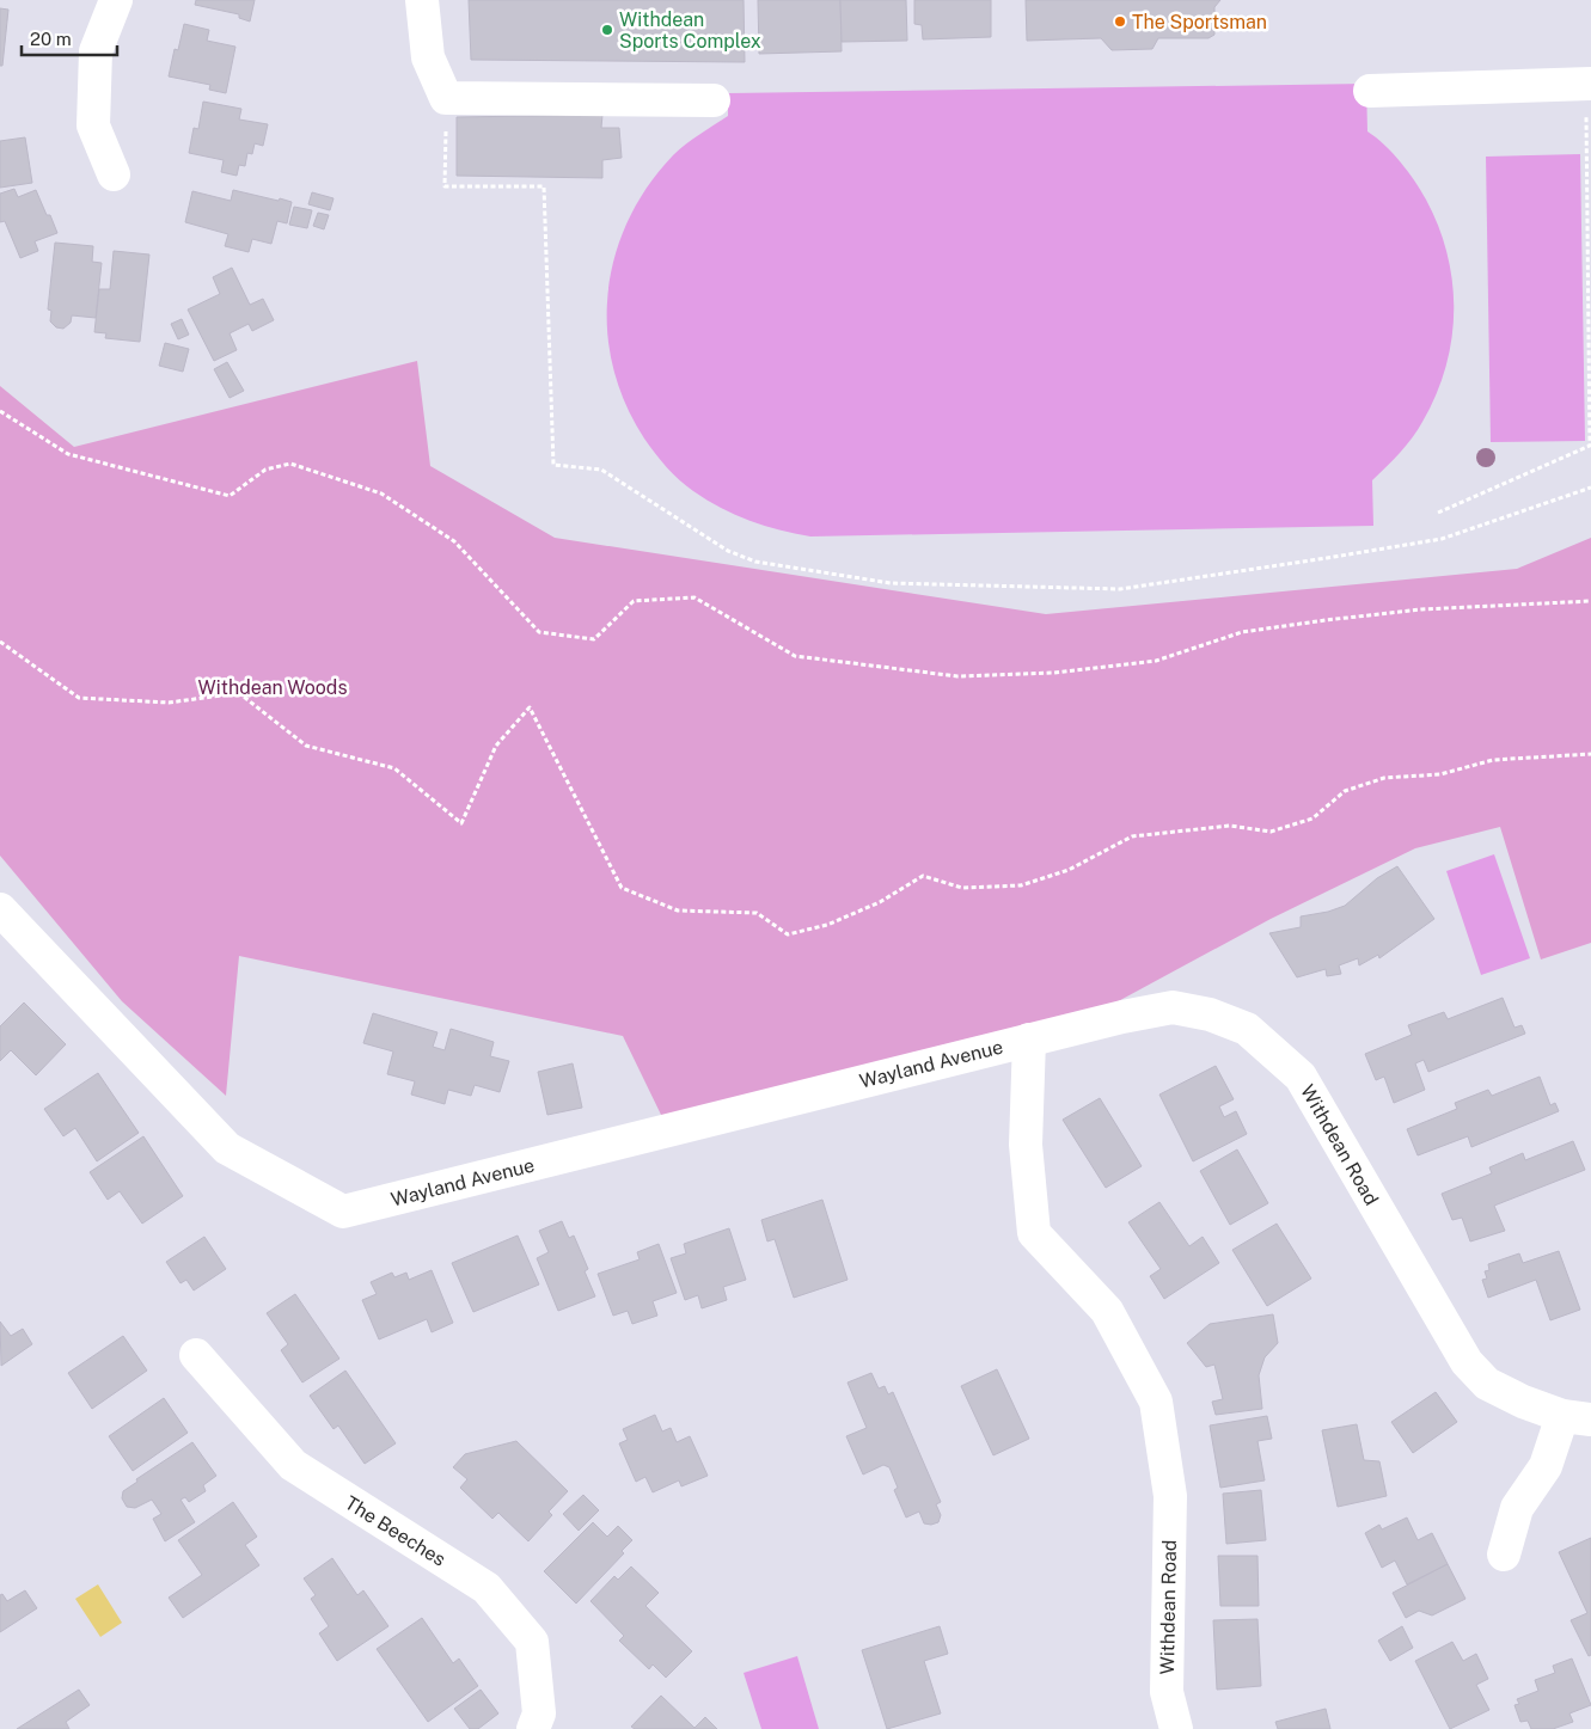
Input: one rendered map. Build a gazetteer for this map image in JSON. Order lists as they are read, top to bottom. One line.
{"streets":{"street":["Wayland Avenue","Withdean Road","The Beeches"]},"crossings":[["Wayland Avenue","Withdean Road"]],"parks":["Withdean Woods"],"places":["The Sportsman","Withdean Sports Complex"],"scale_bar":"20 m"}
